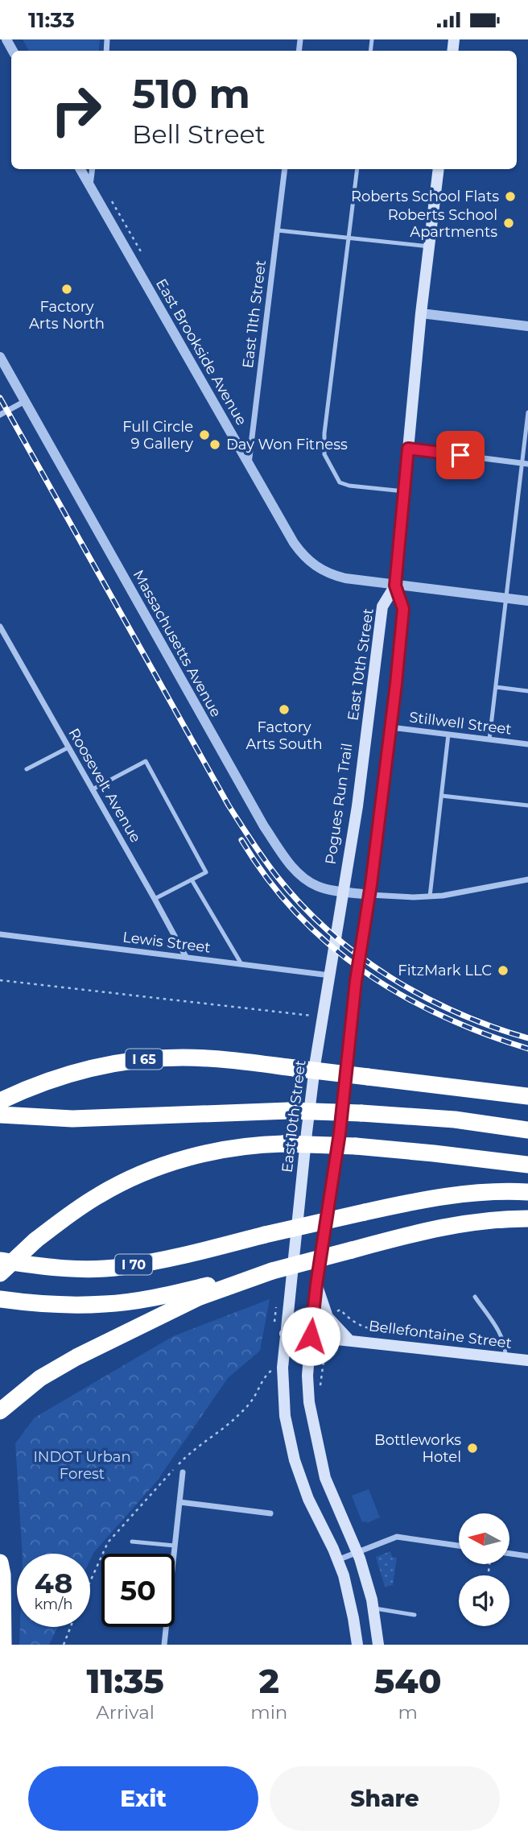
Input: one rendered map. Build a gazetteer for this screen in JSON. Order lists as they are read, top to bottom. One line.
{"streets":{"highway":["I 65","I 70"],"main road":["East 10th Street","Bellefontaine Street"],"street":["East 11th Street","East Brookside Avenue","Massachusetts Avenue","Stillwell Street","Roosevelt Avenue","Lewis Street"]},"crossings":[["East 11th Street","East Brookside Avenue"],["East Brookside Avenue","East 10th Street"],["Massachusetts Avenue","East 10th Street"],["East 10th Street","Stillwell Street"],["East 10th Street","Lewis Street"],["East 10th Street","Bellefontaine Street"],["Roosevelt Avenue","Lewis Street"]],"parks":["INDOT Urban Forest"],"places":["Roberts School Flats","Roberts School Apartments","Factory Arts North","Full Circle 9 Gallery","Day Won Fitness","Factory Arts South","FitzMark LLC","Bottleworks Hotel"],"north":"left","page":{"status":"11:33","turn":["510 m","Bell Street"],"speed":"48 km/h","limit":"50","eta":["11:35","Arrival","2","min","540","m"],"buttons":["Exit","Share"]}}
